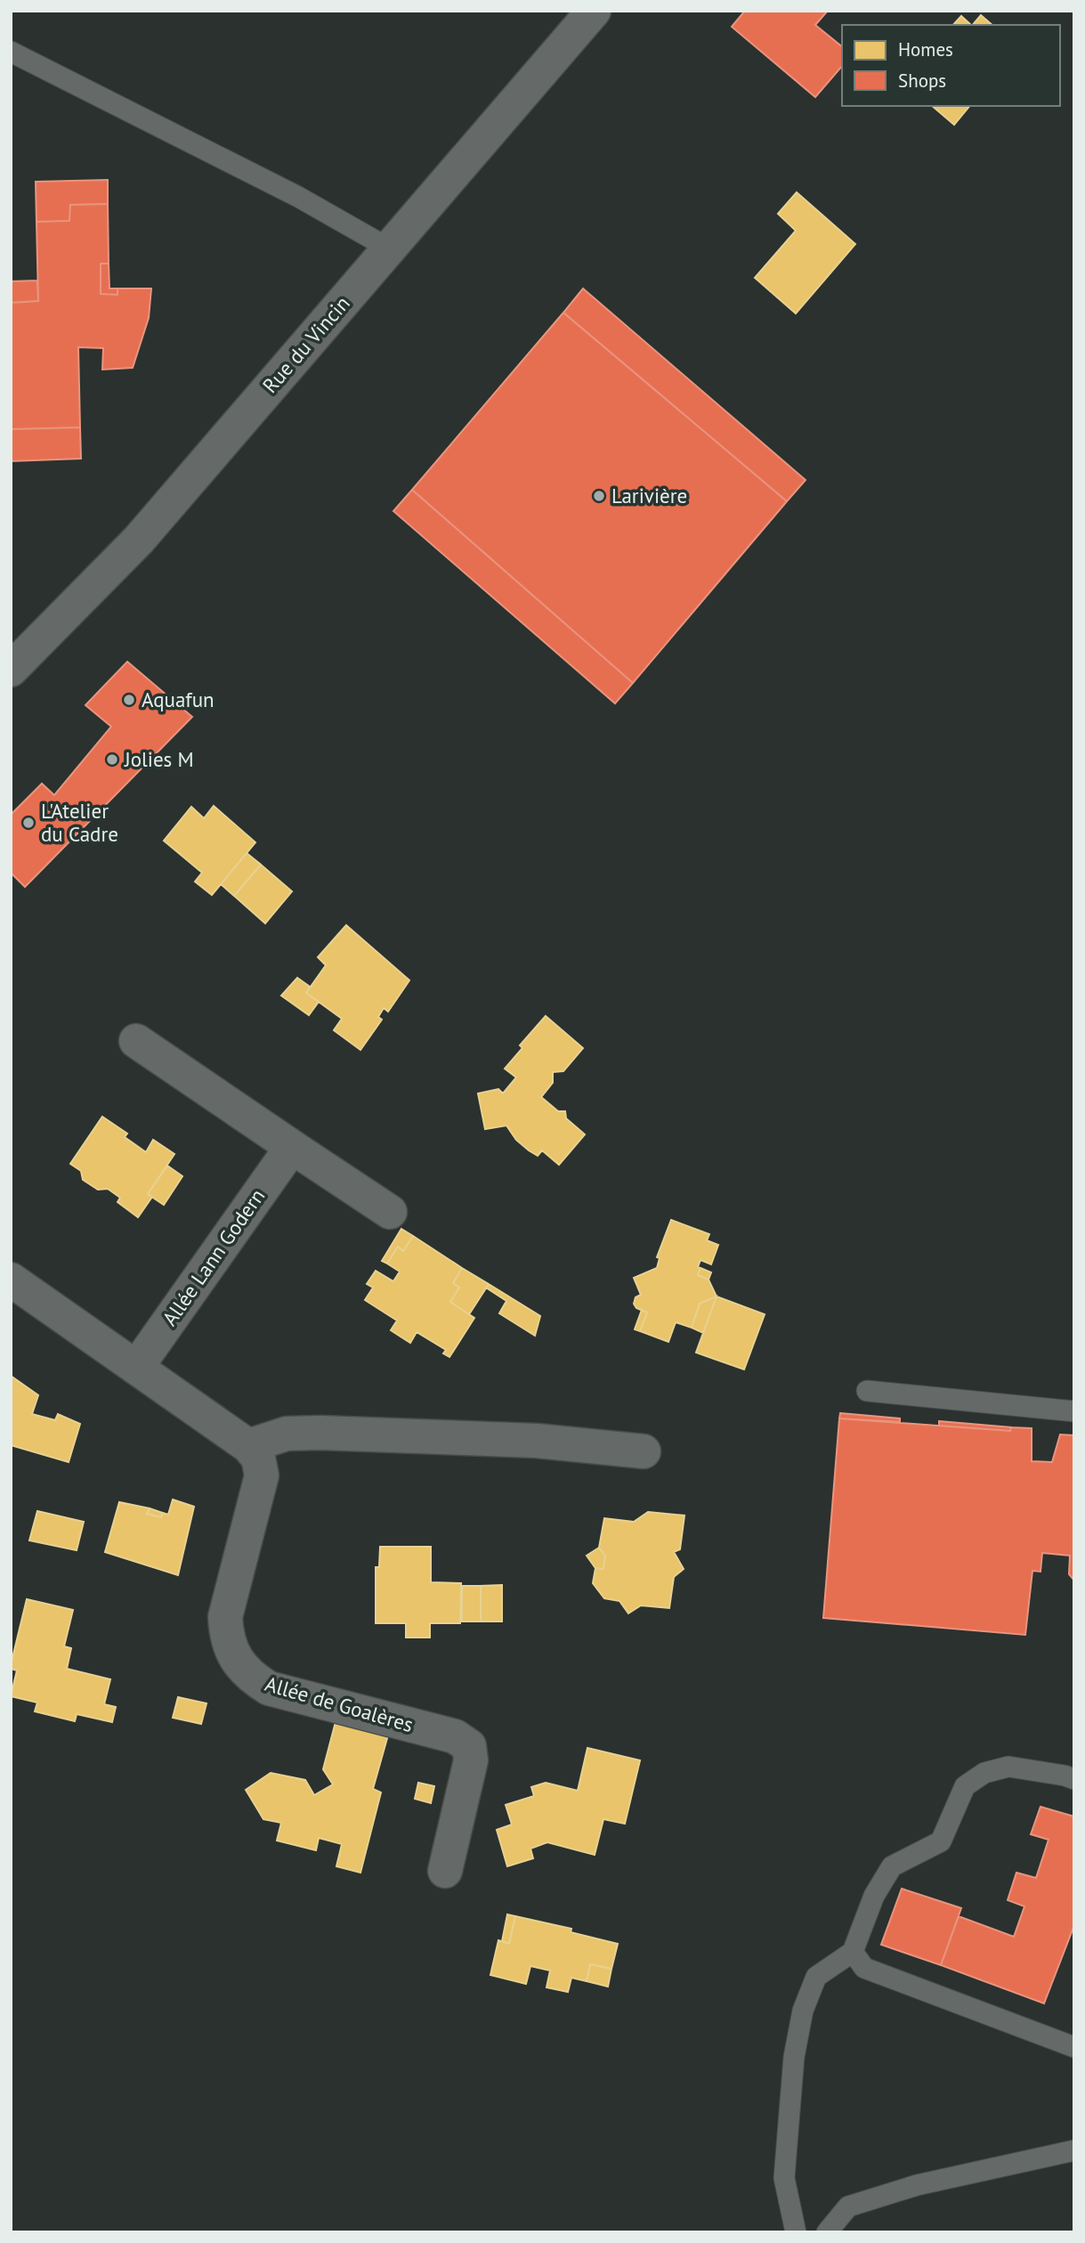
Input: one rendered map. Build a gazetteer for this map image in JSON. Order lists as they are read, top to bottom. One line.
{"streets":{"street":["Rue du Vincin","Allée Lann Godern","Allée de Goalères"]},"crossings":[["Allée Lann Godern","Allée de Goalères"]],"places":["Larivière","Aquafun","Jolies M","L'Atelier du Cadre"],"legend":["Homes","Shops"]}
